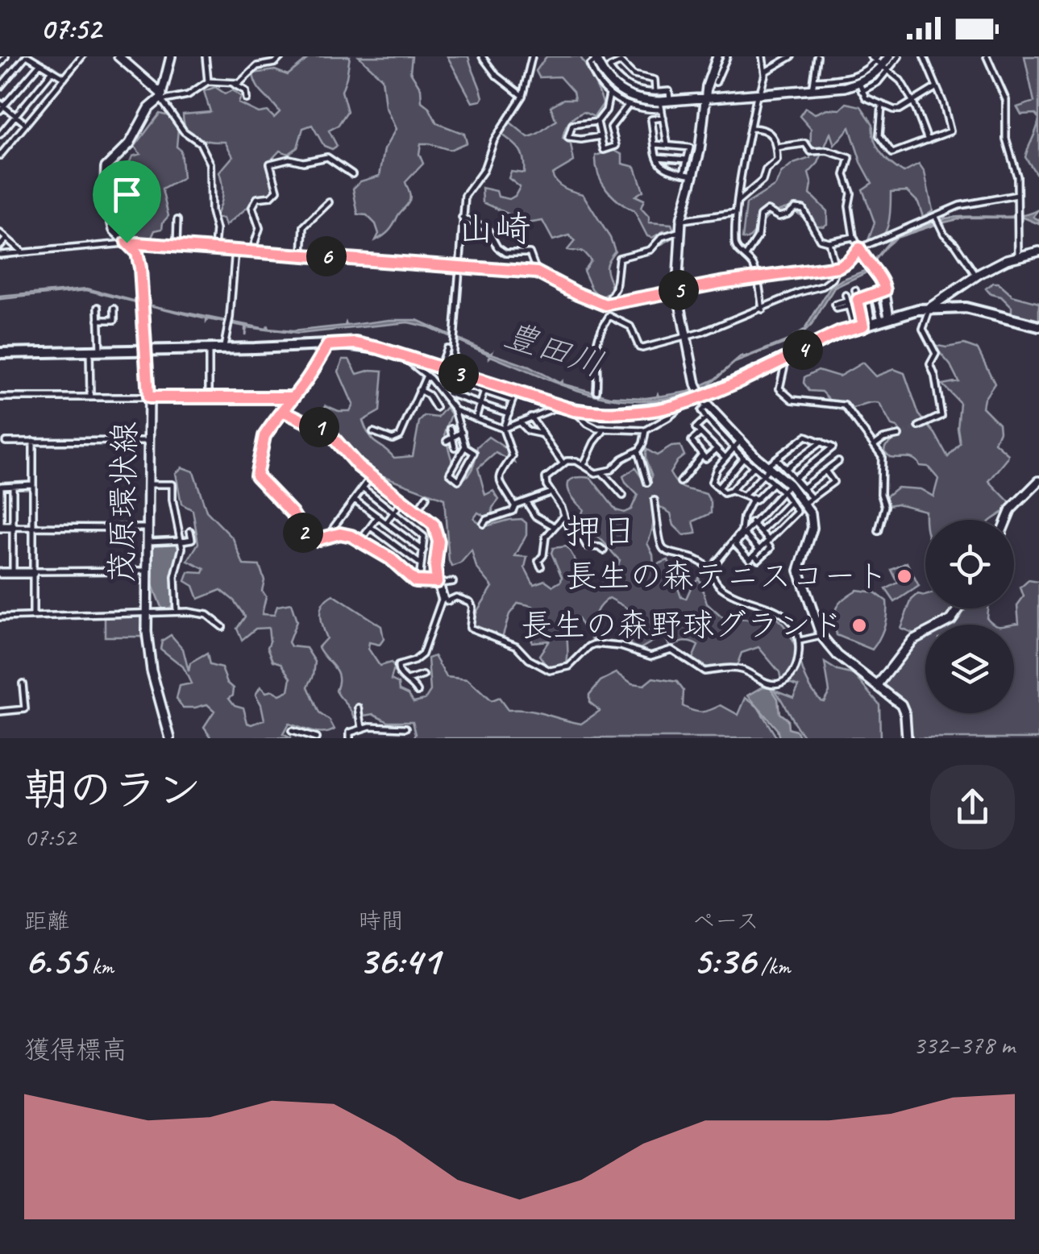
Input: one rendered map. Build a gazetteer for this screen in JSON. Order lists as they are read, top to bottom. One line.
{"streets":{"street":["茂原環状線"]},"districts":["山崎","押日"],"water":["豊田川"],"places":["長生の森テニスコート","長生の森野球グランド"],"page":{"status":"07:52","pins":["6","5","4","3","1","2"],"heading":["朝のラン","07:52"],"stats":[["距離","6.55 km"],["時間","36:41"],["ペース","5:36 /km"]],"chart":["獲得標高","332–378 m"]}}
